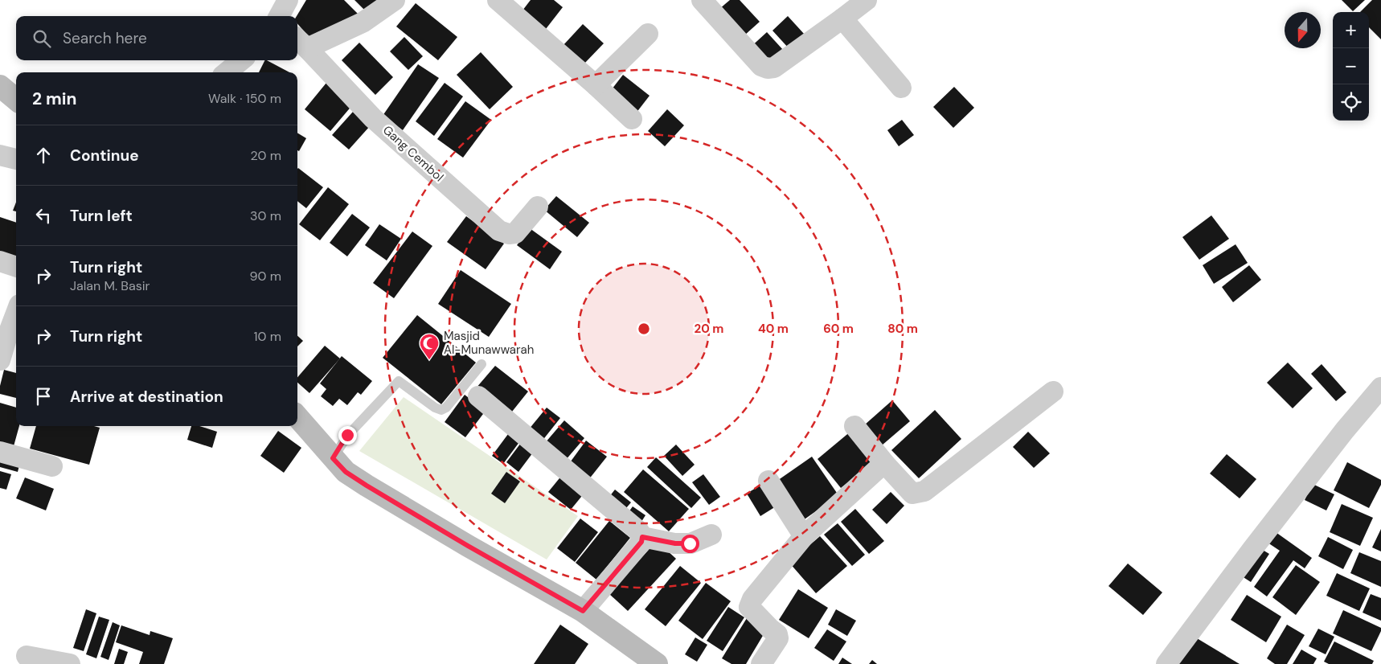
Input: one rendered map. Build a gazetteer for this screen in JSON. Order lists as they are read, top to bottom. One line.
{"streets":{"street":["Gang Cembol"]},"places":{"mosque":["Masjid Al-Munawwarah"]},"north":"bottom","page":{"map_buttons":["+","−"],"search":"Search here","heading":["2 min","Walk · 150 m"],"list":[["Continue","20 m"],["Turn left","30 m"],["Turn right","Jalan M. Basir","90 m"],["Turn right","10 m"],"Arrive at destination"]},"rings":["20 m","40 m","60 m","80 m"]}
